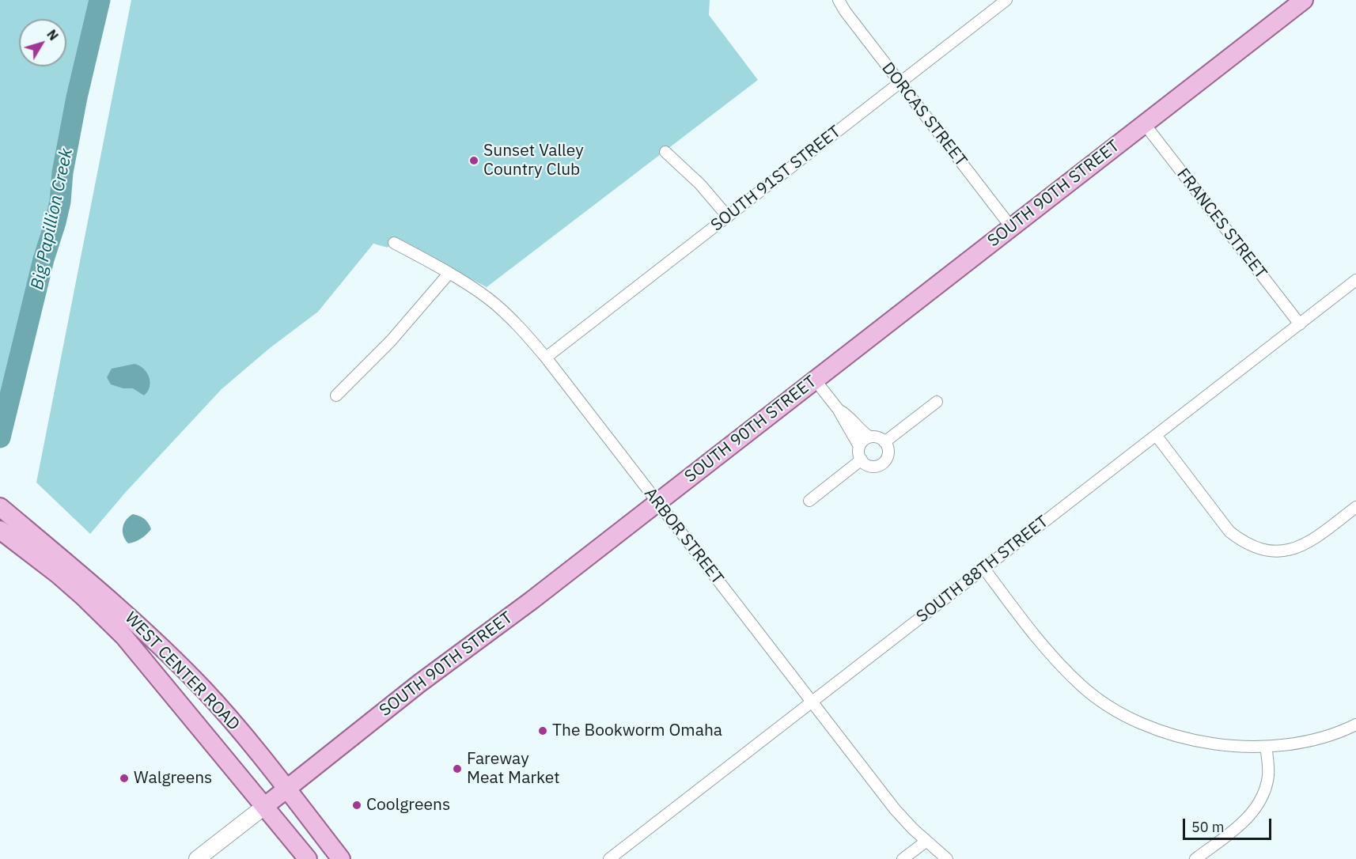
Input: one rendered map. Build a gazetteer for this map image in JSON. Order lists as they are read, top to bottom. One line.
{"streets":{"main road":["SOUTH 90TH STREET","WEST CENTER ROAD"],"street":["DORCAS STREET","SOUTH 91ST STREET","FRANCES STREET","ARBOR STREET","SOUTH 88TH STREET"]},"crossings":[["DORCAS STREET","SOUTH 91ST STREET"],["DORCAS STREET","SOUTH 90TH STREET"],["SOUTH 91ST STREET","ARBOR STREET"],["SOUTH 90TH STREET","FRANCES STREET"],["SOUTH 90TH STREET","ARBOR STREET"],["SOUTH 90TH STREET","WEST CENTER ROAD"],["FRANCES STREET","SOUTH 88TH STREET"],["ARBOR STREET","SOUTH 88TH STREET"]],"water":["Big Papillion Creek"],"places":["Sunset Valley Country Club","The Bookworm Omaha","Fareway Meat Market","Walgreens","Coolgreens"],"scale_bar":"50 m","north":"top right"}
